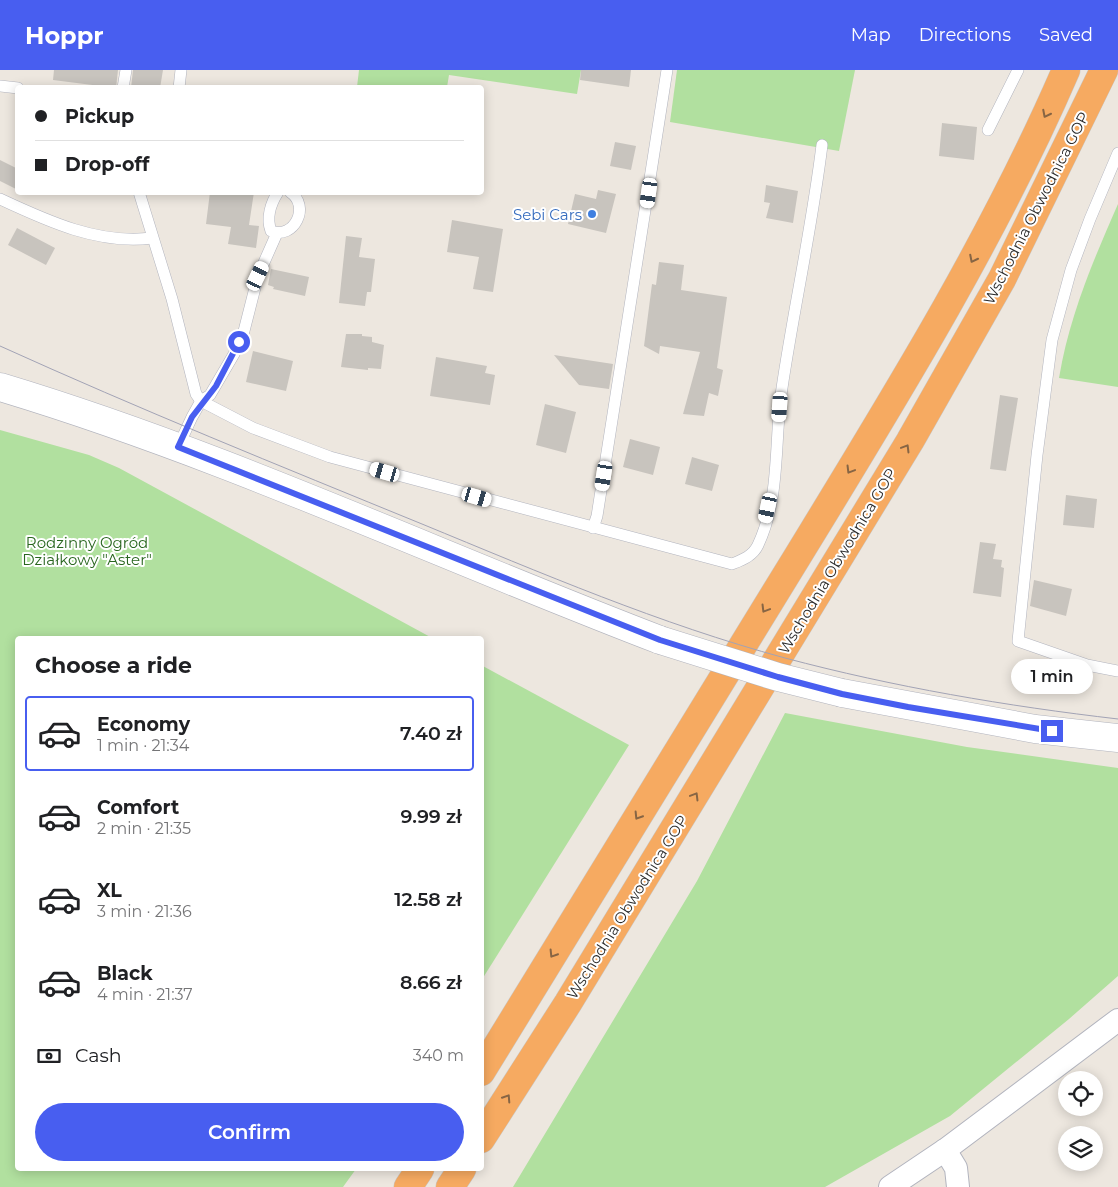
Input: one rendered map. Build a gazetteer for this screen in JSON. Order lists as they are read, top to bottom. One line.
{"streets":{"highway":["Wschodnia Obwodnica GOP"]},"parks":["Rodzinny Ogród Działkowy \"Aster\""],"places":["Sebi Cars"],"page":{"header":"Hoppr","nav":["Map","Directions","Saved"],"banner":["Pickup","Drop-off"],"heading":"Choose a ride","bubble":"1 min","list":[{"name":"Economy","note":"1 min · 21:34","value":"7.40 zł"},{"name":"Comfort","note":"2 min · 21:35","value":"9.99 zł"},{"name":"XL","note":"3 min · 21:36","value":"12.58 zł"},{"name":"Black","note":"4 min · 21:37","value":"8.66 zł"}],"pay":["Cash","340 m"],"buttons":"Confirm"}}
